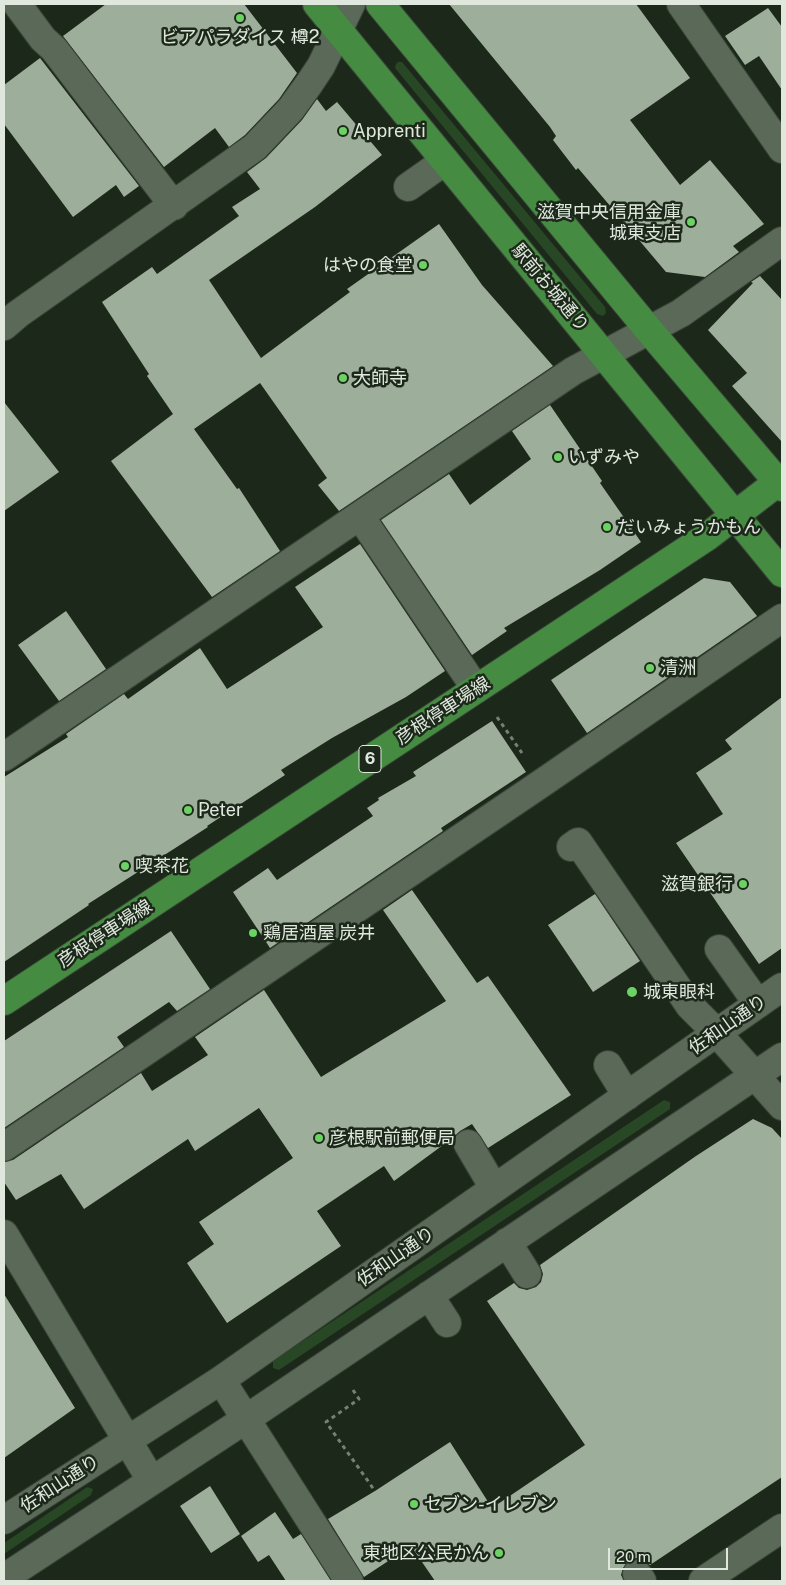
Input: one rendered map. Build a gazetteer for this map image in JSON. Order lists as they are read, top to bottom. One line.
{"streets":{"main road":["駅前お城通り","彦根停車場線","6"],"street":["佐和山通り"]},"crossings":[["駅前お城通り","彦根停車場線"]],"places":["ビアパラダイス 樽2","Apprenti","滋賀中央信用金庫 城東支店","はやの食堂","大師寺","いずみや","だいみょうかもん","清洲","Peter","喫茶花","滋賀銀行","鶏居酒屋 炭井","城東眼科","彦根駅前郵便局","セブン-イレブン","東地区公民かん"],"scale_bar":"20 m"}
